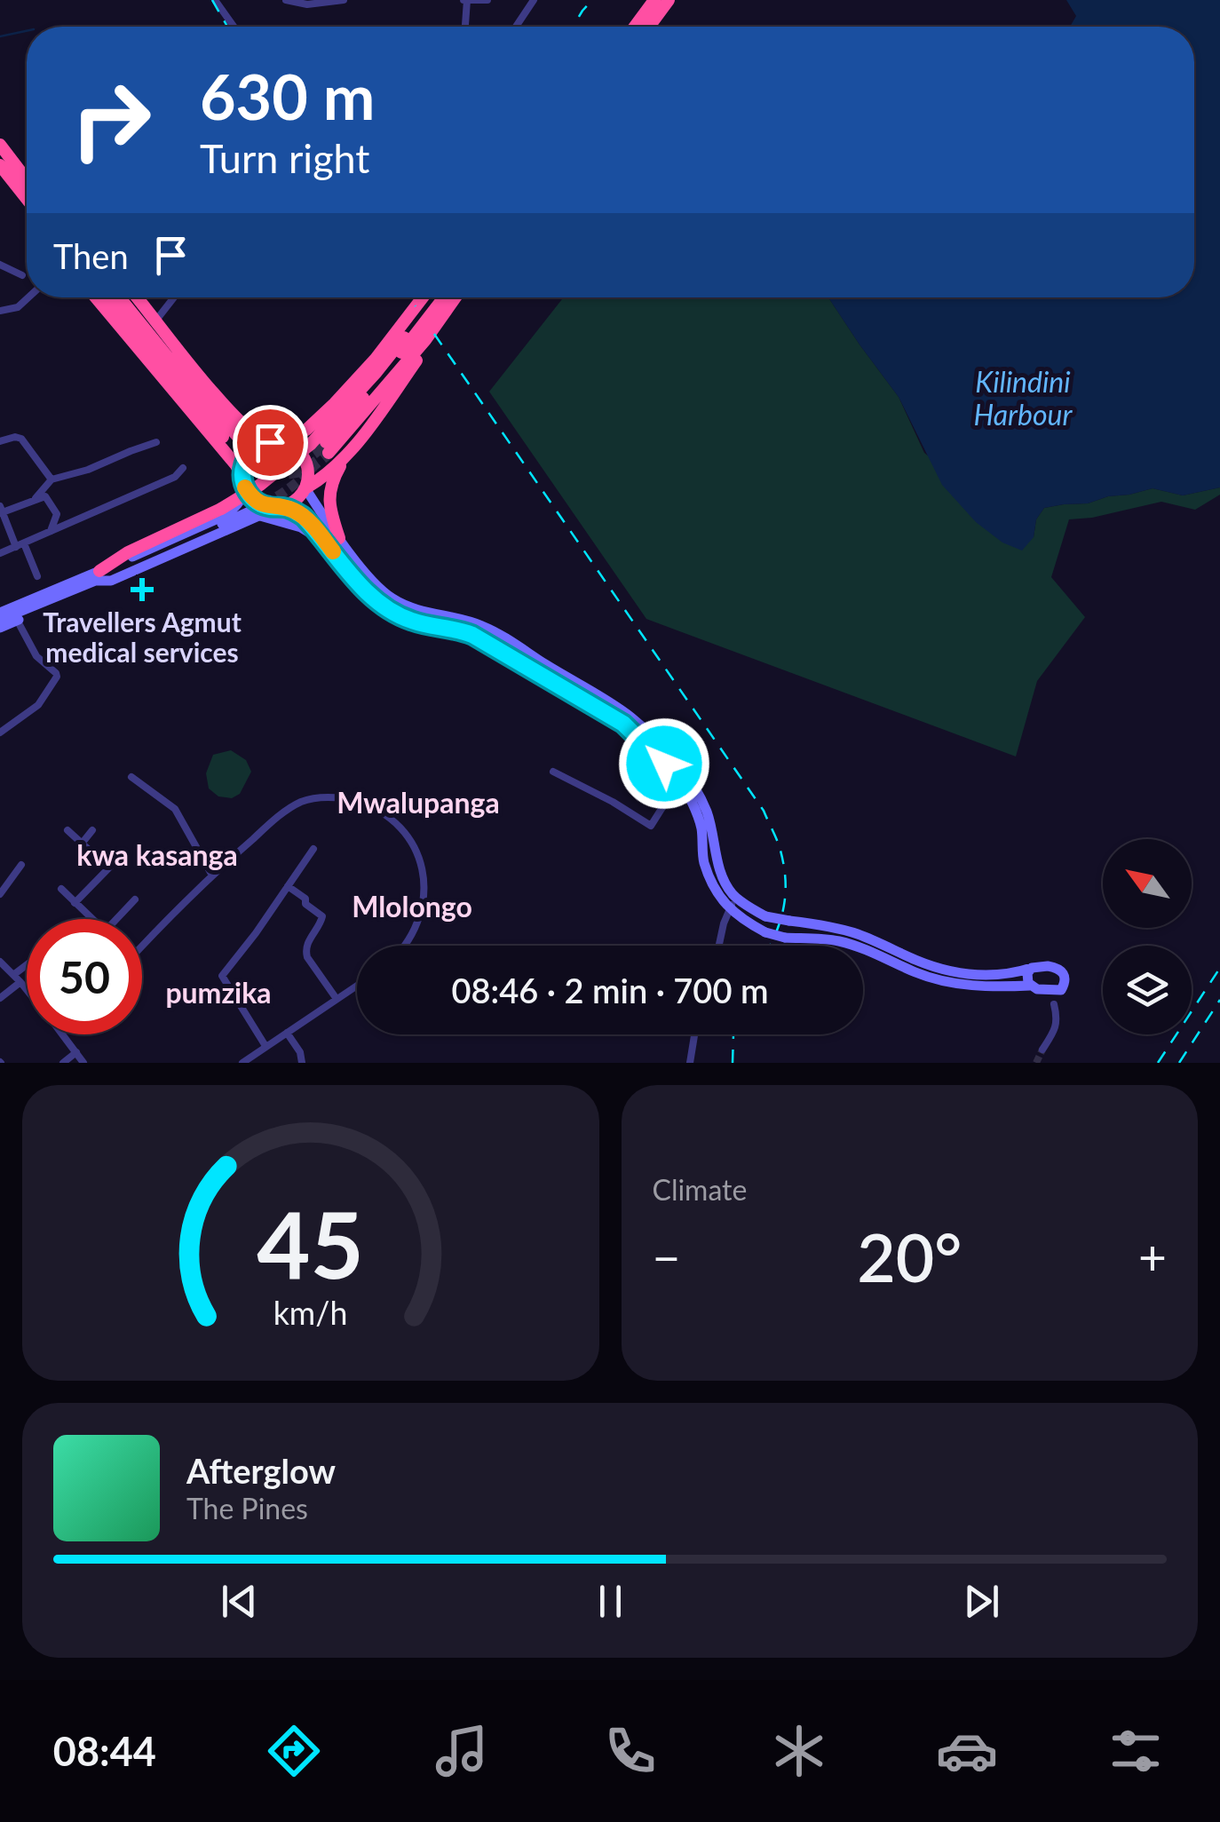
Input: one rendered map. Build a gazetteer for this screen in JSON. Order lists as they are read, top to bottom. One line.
{"districts":["Mwalupanga","kwa kasanga","Mlolongo","pumzika"],"water":["Kilindini Harbour"],"places":{"health":["Travellers Agmut medical services"]},"north":"top left","page":{"turn":["630 m","Turn right"],"then":"Then","limit":"50","trip":"08:46 · 2 min · 700 m","tile":"Climate","heat":["−","20°","+"],"song":["Afterglow","The Pines"],"tabs":"08:44","gauge":["45","km/h"]}}
